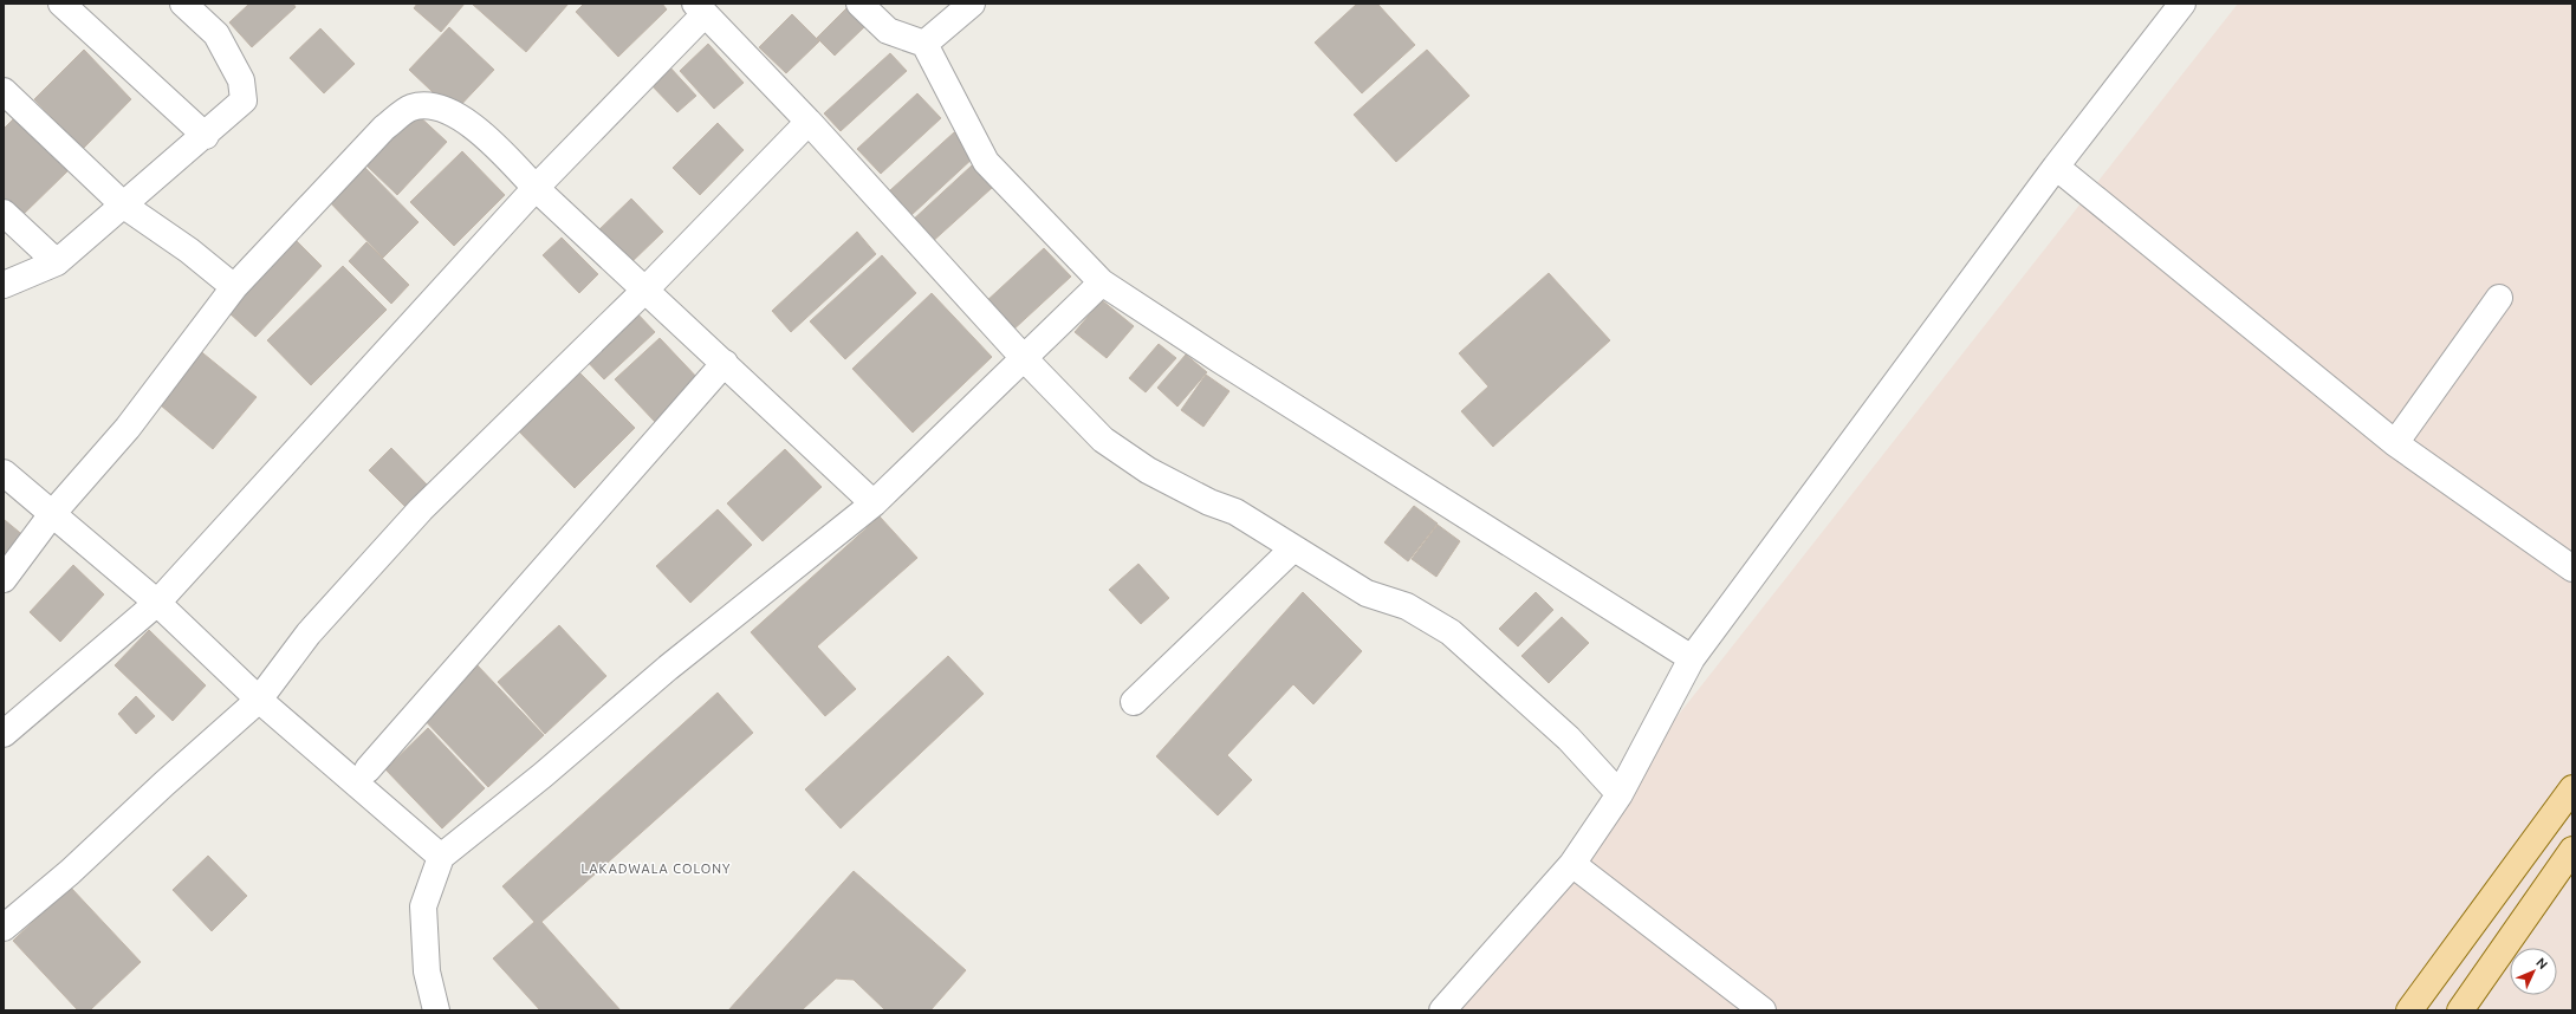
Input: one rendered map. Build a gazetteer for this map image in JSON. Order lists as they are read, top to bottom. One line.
{"districts":["LAKADWALA COLONY"],"north":"top right"}
